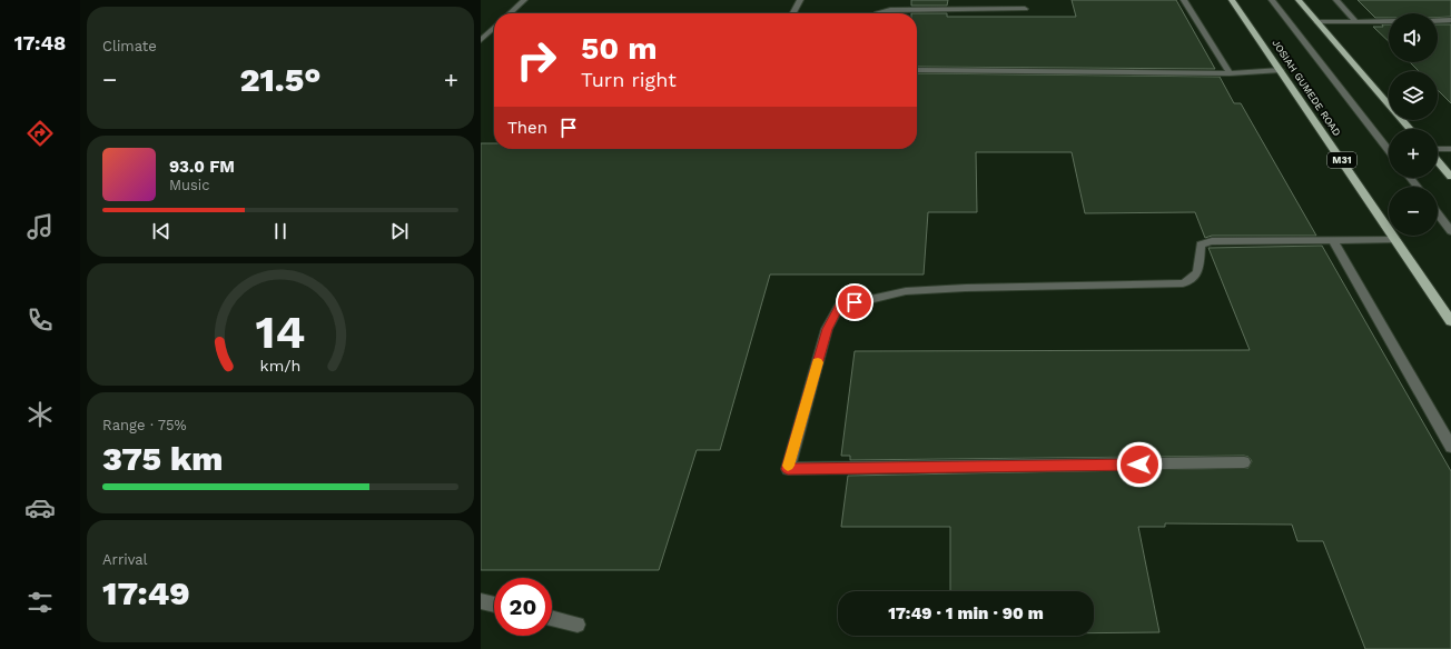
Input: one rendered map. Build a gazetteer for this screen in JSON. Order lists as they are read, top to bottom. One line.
{"streets":{"main road":["JOSIAH GUMEDE ROAD","M31"]},"page":{"tabs":"17:48","tile":["Climate",["Range · 75%","375 km"],["Arrival","17:49"]],"map_buttons":["+","−"],"turn":["50 m","Turn right"],"heat":["−","21.5°","+"],"then":"Then","song":["93.0 FM","Music"],"limit":"20","trip":"17:49 · 1 min · 90 m","gauge":["14","km/h"]}}
